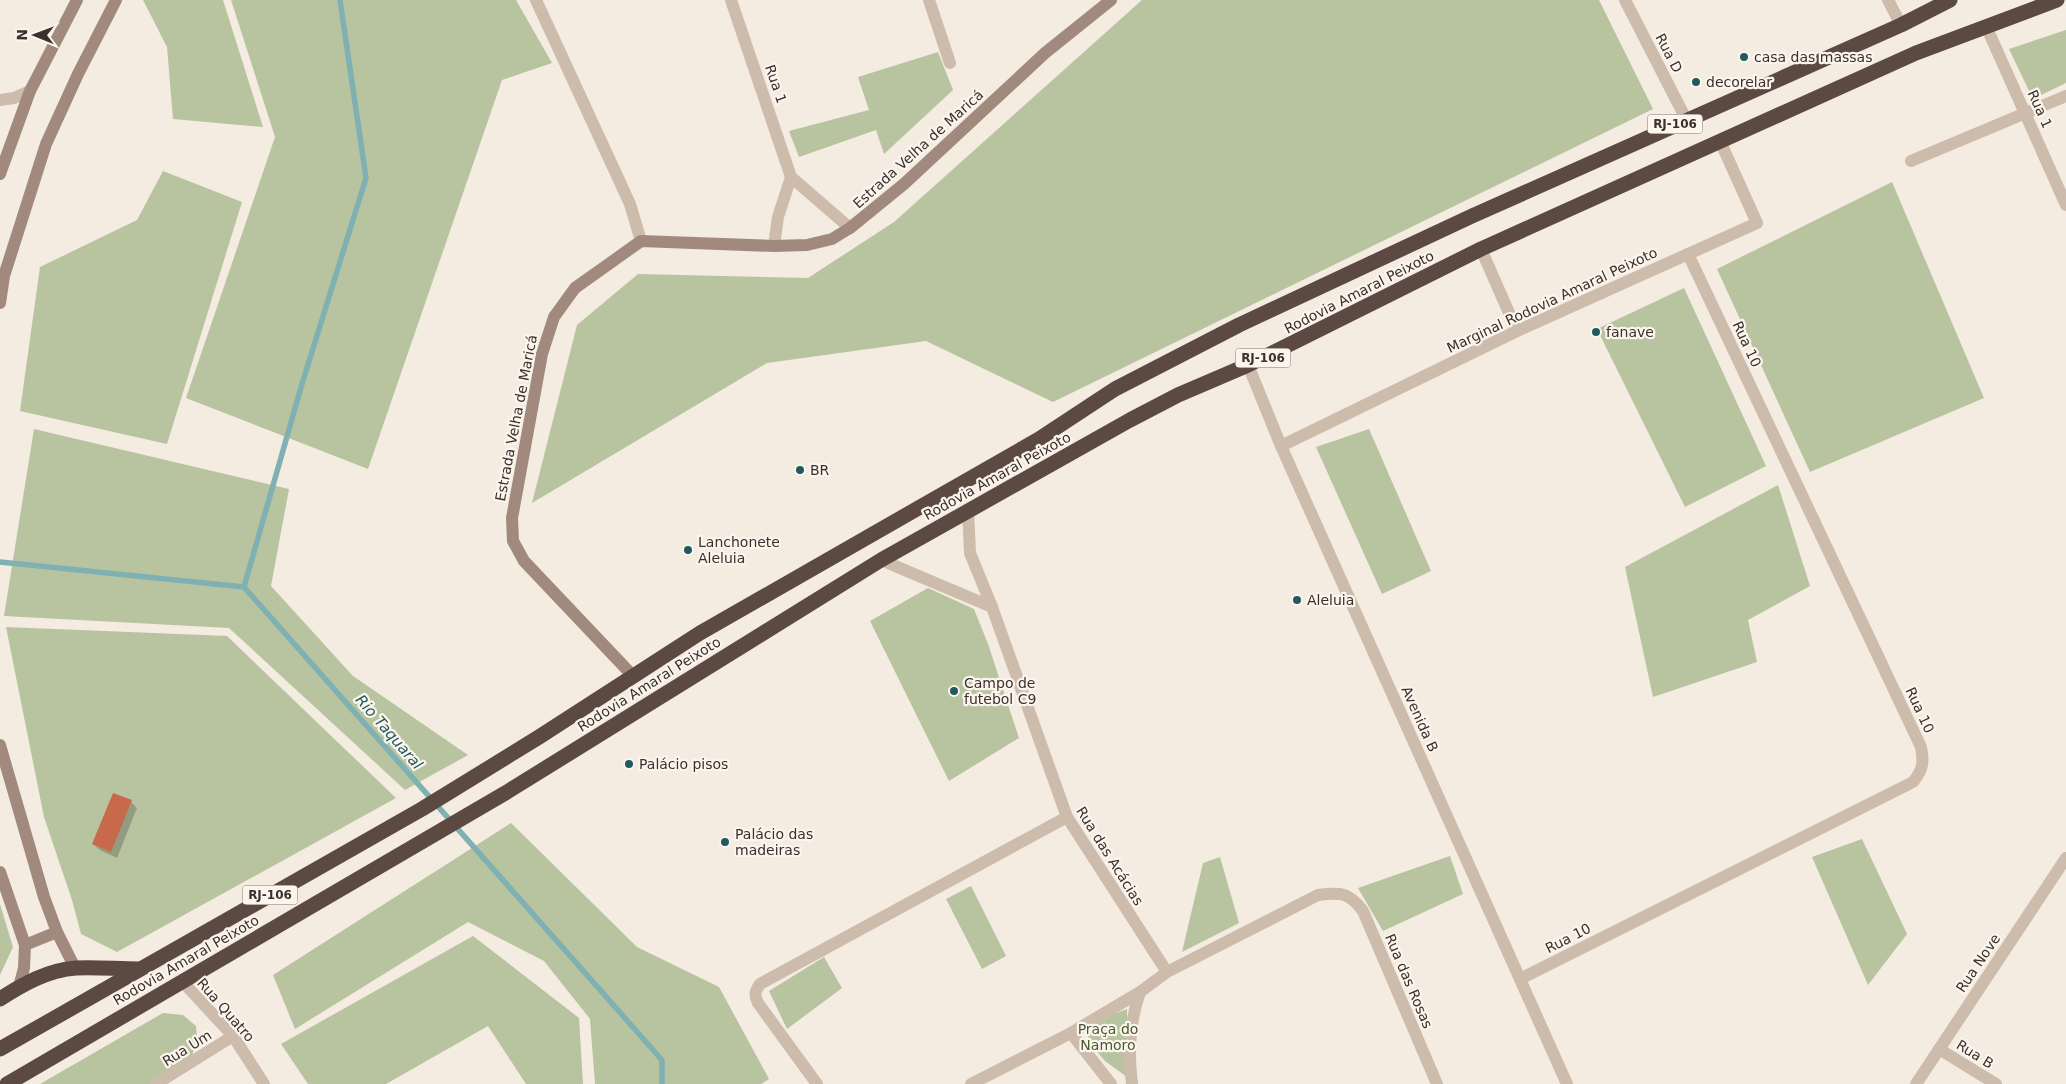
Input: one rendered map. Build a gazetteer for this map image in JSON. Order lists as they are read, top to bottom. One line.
{"streets":{"highway":["RJ-106","Rodovia Amaral Peixoto"],"street":["Rua D","Rua 1","Estrada Velha de Maricá","Marginal Rodovia Amaral Peixoto","Rua 10","Avenida B","Rua das Acácias","Rua Nove","Rua das Rosas","Rua Quatro","Rua Um","Rua B"]},"crossings":[["Rua D","Rodovia Amaral Peixoto"],["Rua 1","Rodovia Amaral Peixoto"],["Estrada Velha de Maricá","Rodovia Amaral Peixoto"],["Rodovia Amaral Peixoto","Marginal Rodovia Amaral Peixoto"],["Rodovia Amaral Peixoto","Avenida B"],["Rodovia Amaral Peixoto","Rua das Acácias"],["Rodovia Amaral Peixoto","Rua Quatro"],["Marginal Rodovia Amaral Peixoto","Rua 10"],["Marginal Rodovia Amaral Peixoto","Avenida B"],["Rua 10","Avenida B"],["Rua das Acácias","Rua das Rosas"],["Rua Nove","Rua B"],["Rua Quatro","Rua Um"]],"water":["Rio Taquaral"],"parks":["Praça do Namoro"],"places":["casa das massas","decorelar","fanave","BR","Lanchonete Aleluia","Aleluia","Campo de futebol C9","Palácio pisos","Palácio das madeiras"],"north":"left"}
